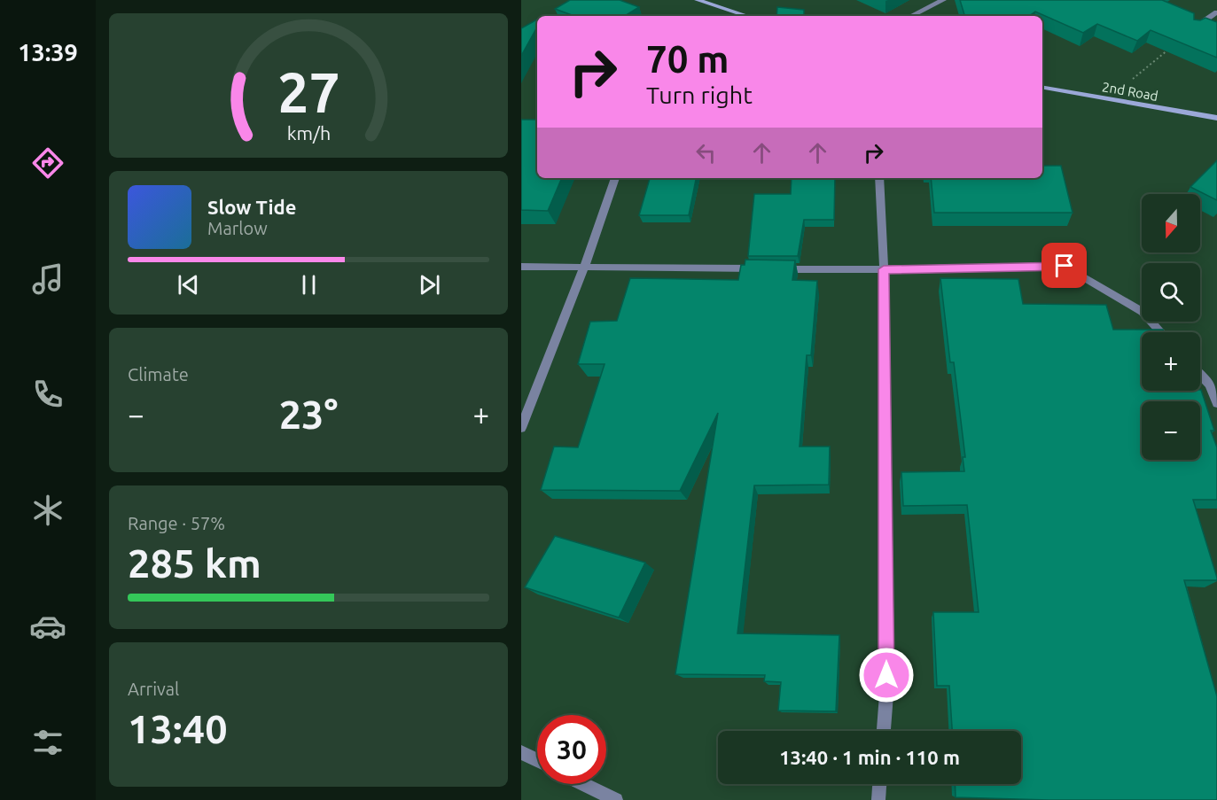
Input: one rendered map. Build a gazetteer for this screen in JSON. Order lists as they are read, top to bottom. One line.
{"streets":{"street":["2nd Road"]},"north":"bottom","page":{"tabs":"13:39","turn":["70 m","Turn right"],"song":["Slow Tide","Marlow"],"map_buttons":["+","−"],"tile":["Climate",["Range · 57%","285 km"],["Arrival","13:40"]],"heat":["−","23°","+"],"limit":"30","trip":"13:40 · 1 min · 110 m","gauge":["27","km/h"]}}
